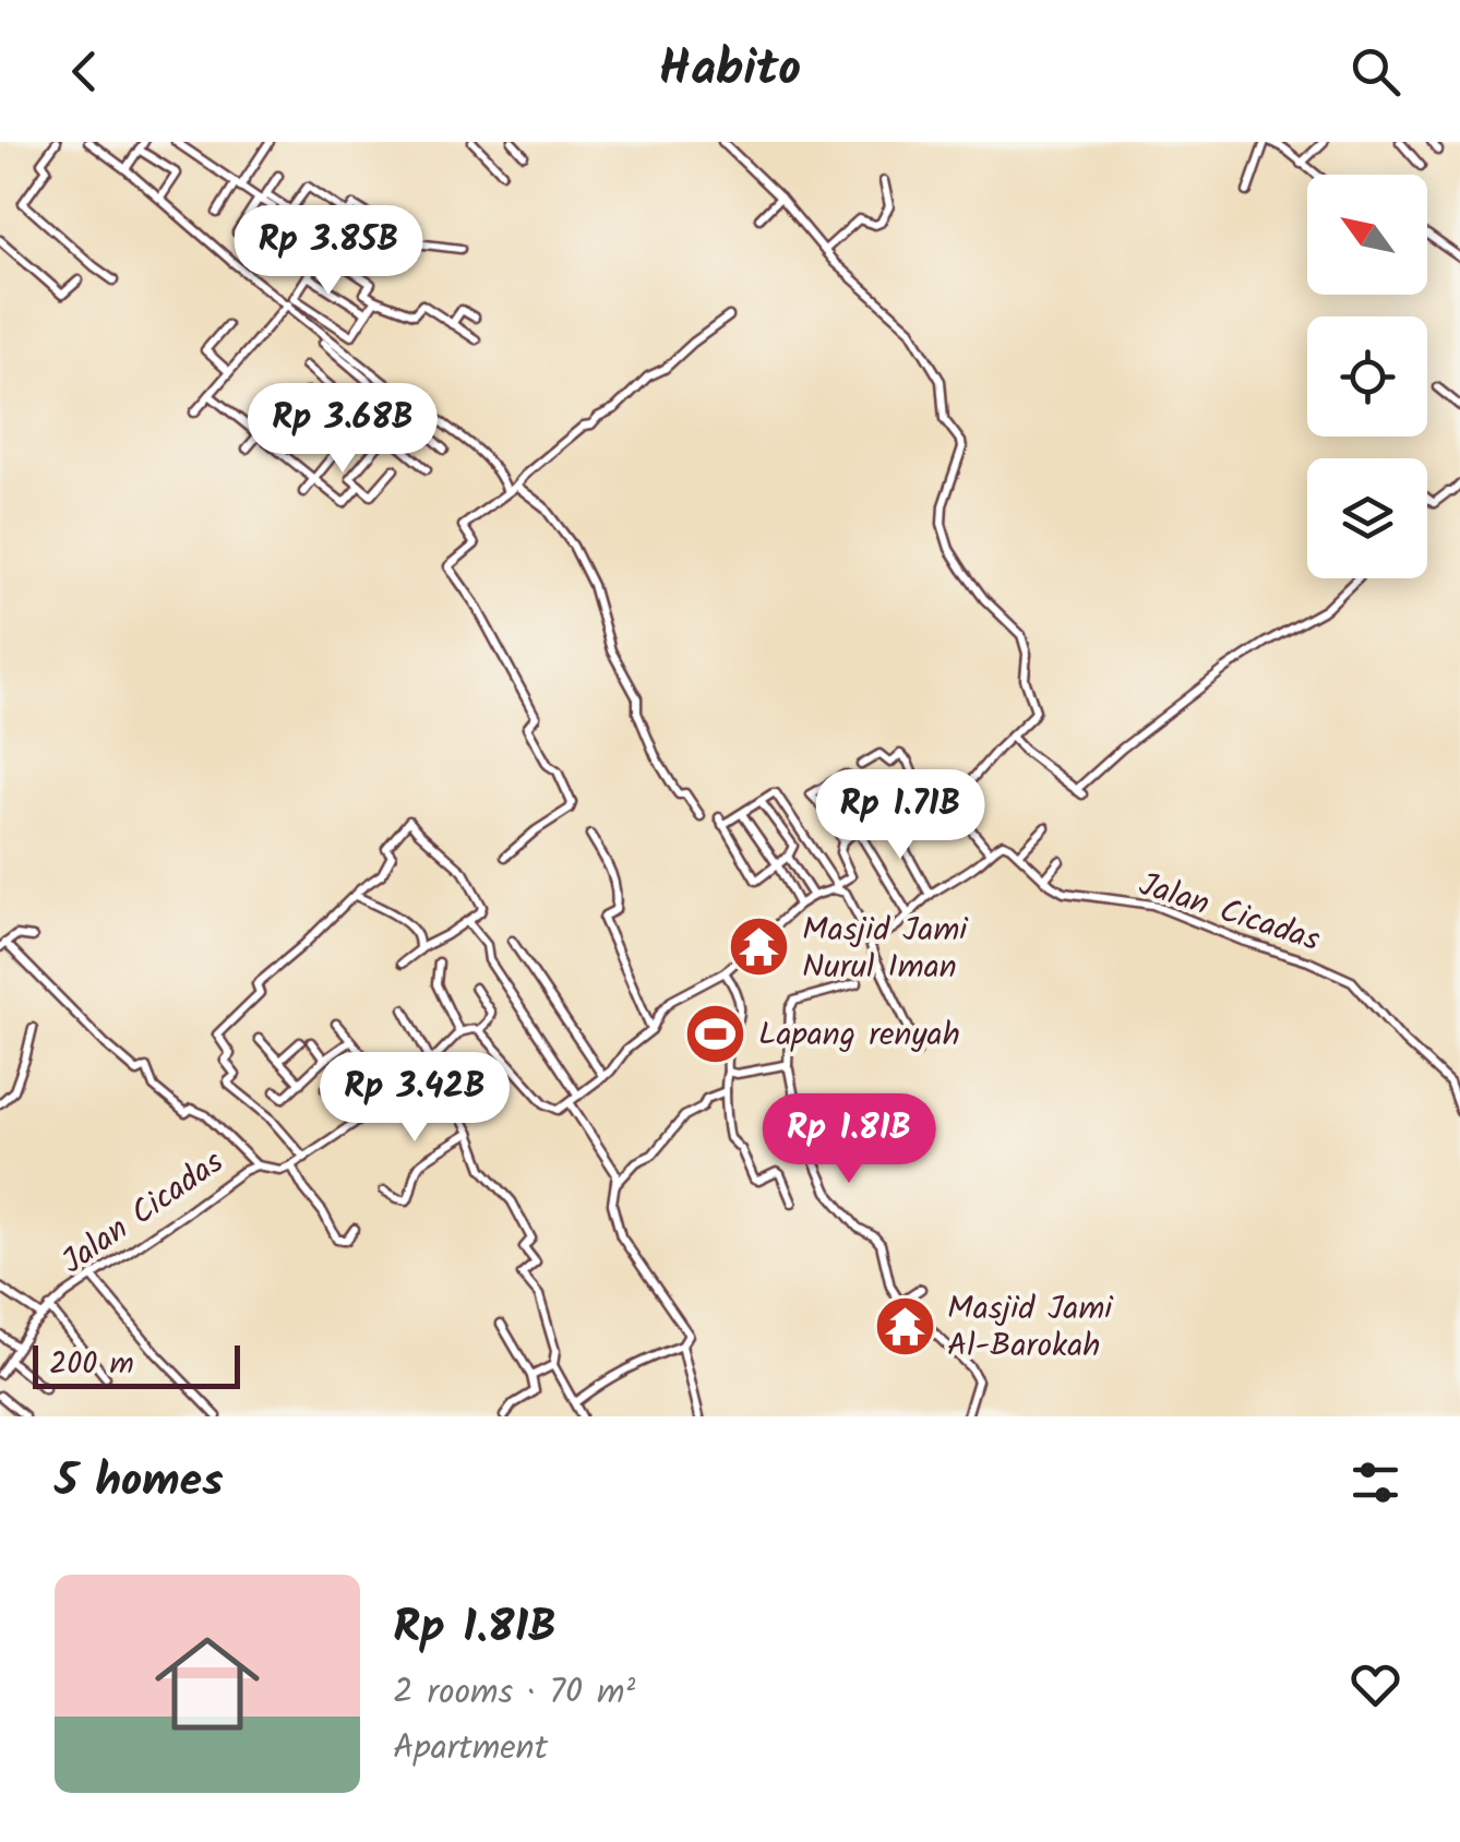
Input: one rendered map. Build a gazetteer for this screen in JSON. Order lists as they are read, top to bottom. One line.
{"streets":{"street":["Jalan Cicadas"]},"places":{"temple":["Masjid Jami Nurul Iman","Masjid Jami Al-Barokah"],"sports":["Lapang renyah"]},"scale_bar":"200 m","north":"top left","page":{"header":"Habito","price":["Rp 3.85B","Rp 3.68B","Rp 1.71B","Rp 3.42B","Rp 1.81B"],"scale":"200 m","heading":"5 homes","list":[{"name":"Rp 1.81B","note":"2 rooms · 70 m² · Apartment"}]}}
